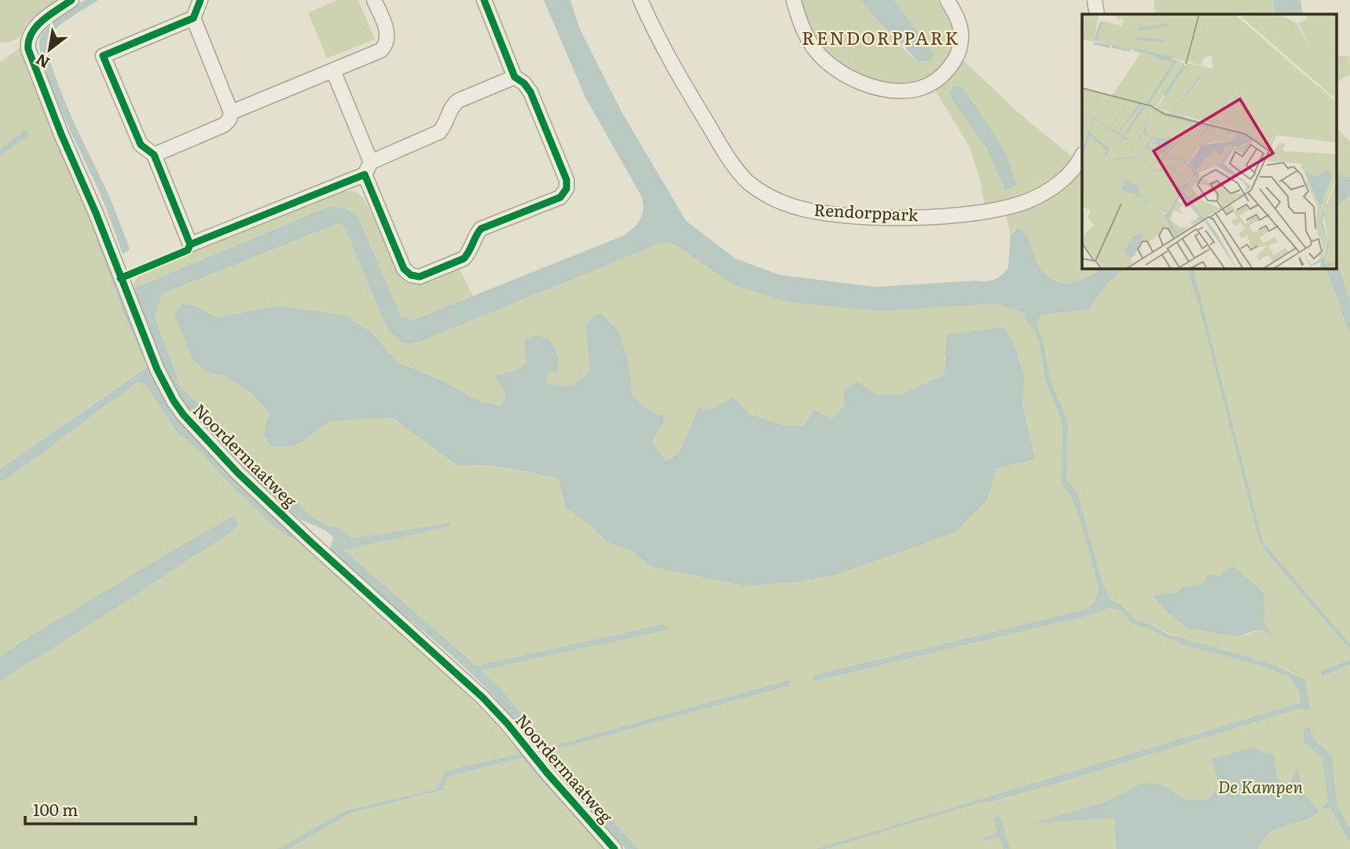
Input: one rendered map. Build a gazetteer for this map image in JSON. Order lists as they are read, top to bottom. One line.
{"streets":{"street":["Rendorppark","Noordermaatweg"]},"districts":["RENDORPPARK"],"parks":["De Kampen"],"scale_bar":"100 m","north":"bottom left"}
